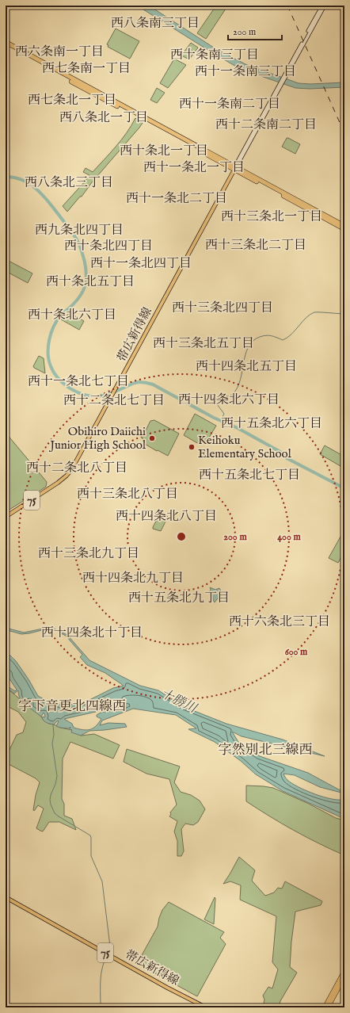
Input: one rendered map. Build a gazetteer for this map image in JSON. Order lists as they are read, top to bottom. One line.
{"streets":{"main road":["帯広新得線","75"]},"districts":["西八条南三丁目","西六条南一丁目","西十条南三丁目","西七条南一丁目","西十一条南三丁目","西七条北一丁目","西十一条南二丁目","西八条北一丁目","西十二条南二丁目","西十条北一丁目","西十一条北一丁目","西八条北三丁目","西十一条北二丁目","西十三条北一丁目","西九条北四丁目","西十三条北二丁目","西十条北四丁目","西十一条北四丁目","西十条北五丁目","西十三条北四丁目","西十条北六丁目","西十三条北五丁目","西十四条北五丁目","西十一条北七丁目","西十四条北六丁目","西十二条北七丁目","西十五条北六丁目","西十二条北八丁目","西十五条北七丁目","西十三条北八丁目","西十四条北八丁目","西十三条北九丁目","西十四条北九丁目","西十五条北九丁目","西十六条北三丁目","西十四条北十丁目","字下音更北四線西","字然別北三線西"],"water":["十勝川"],"places":["Obihiro Daiichi Junior High School","Keihoku Elementary School"],"scale_bar":"200 m","rings":["200 m","400 m","600 m"]}
